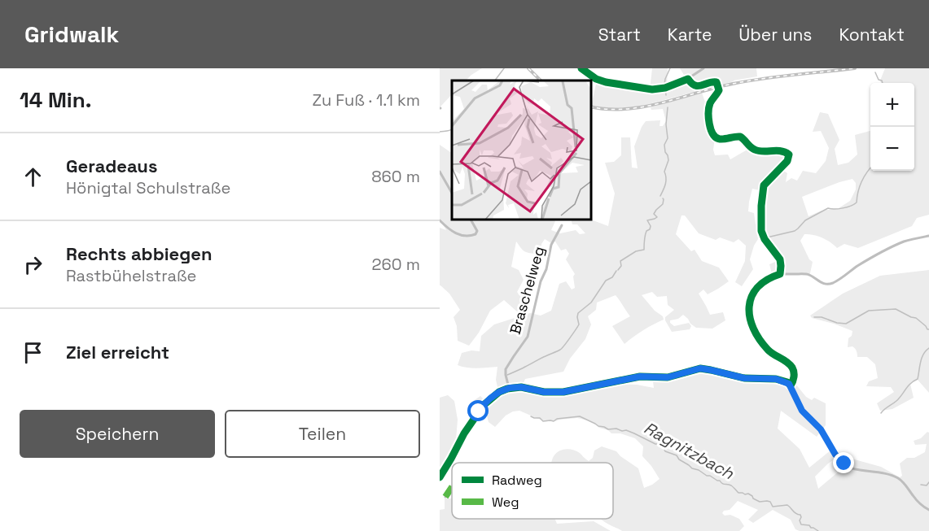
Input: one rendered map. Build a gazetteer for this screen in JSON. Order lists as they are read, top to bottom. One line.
{"streets":{"street":["Braschelweg"]},"water":["Ragnitzbach"],"legend":["Radweg","Weg"],"page":{"header":"Gridwalk","nav":["Start","Karte","Über uns","Kontakt"],"heading":["14 Min.","Zu Fuß · 1.1 km"],"map_buttons":["+","−"],"list":[["Geradeaus","Hönigtal Schulstraße","860 m"],["Rechts abbiegen","Rastbühelstraße","260 m"],"Ziel erreicht"],"buttons":["Speichern","Teilen"]}}
